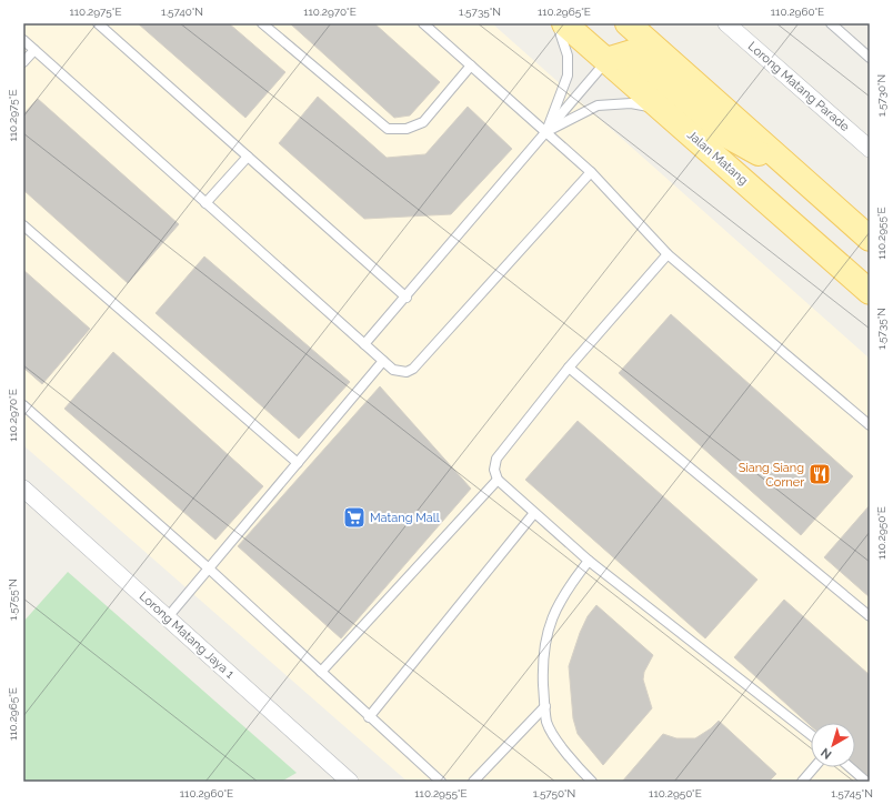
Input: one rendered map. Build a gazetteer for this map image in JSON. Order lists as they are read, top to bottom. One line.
{"streets":{"main road":["Jalan Matang"],"street":["Lorong Matang Parade","Lorong Matang Jaya 1"]},"places":{"restaurant":["Siang Siang Corner"],"supermarket":["Matang Mall"]},"north":"bottom left","coordinates":["110.2975°E","1.5740°N","110.2970°E","1.5735°N","110.2965°E","110.2960°E","1.5730°N","110.2955°E","110.2950°E","1.5755°N","1.5750°N","1.5745°N"]}
